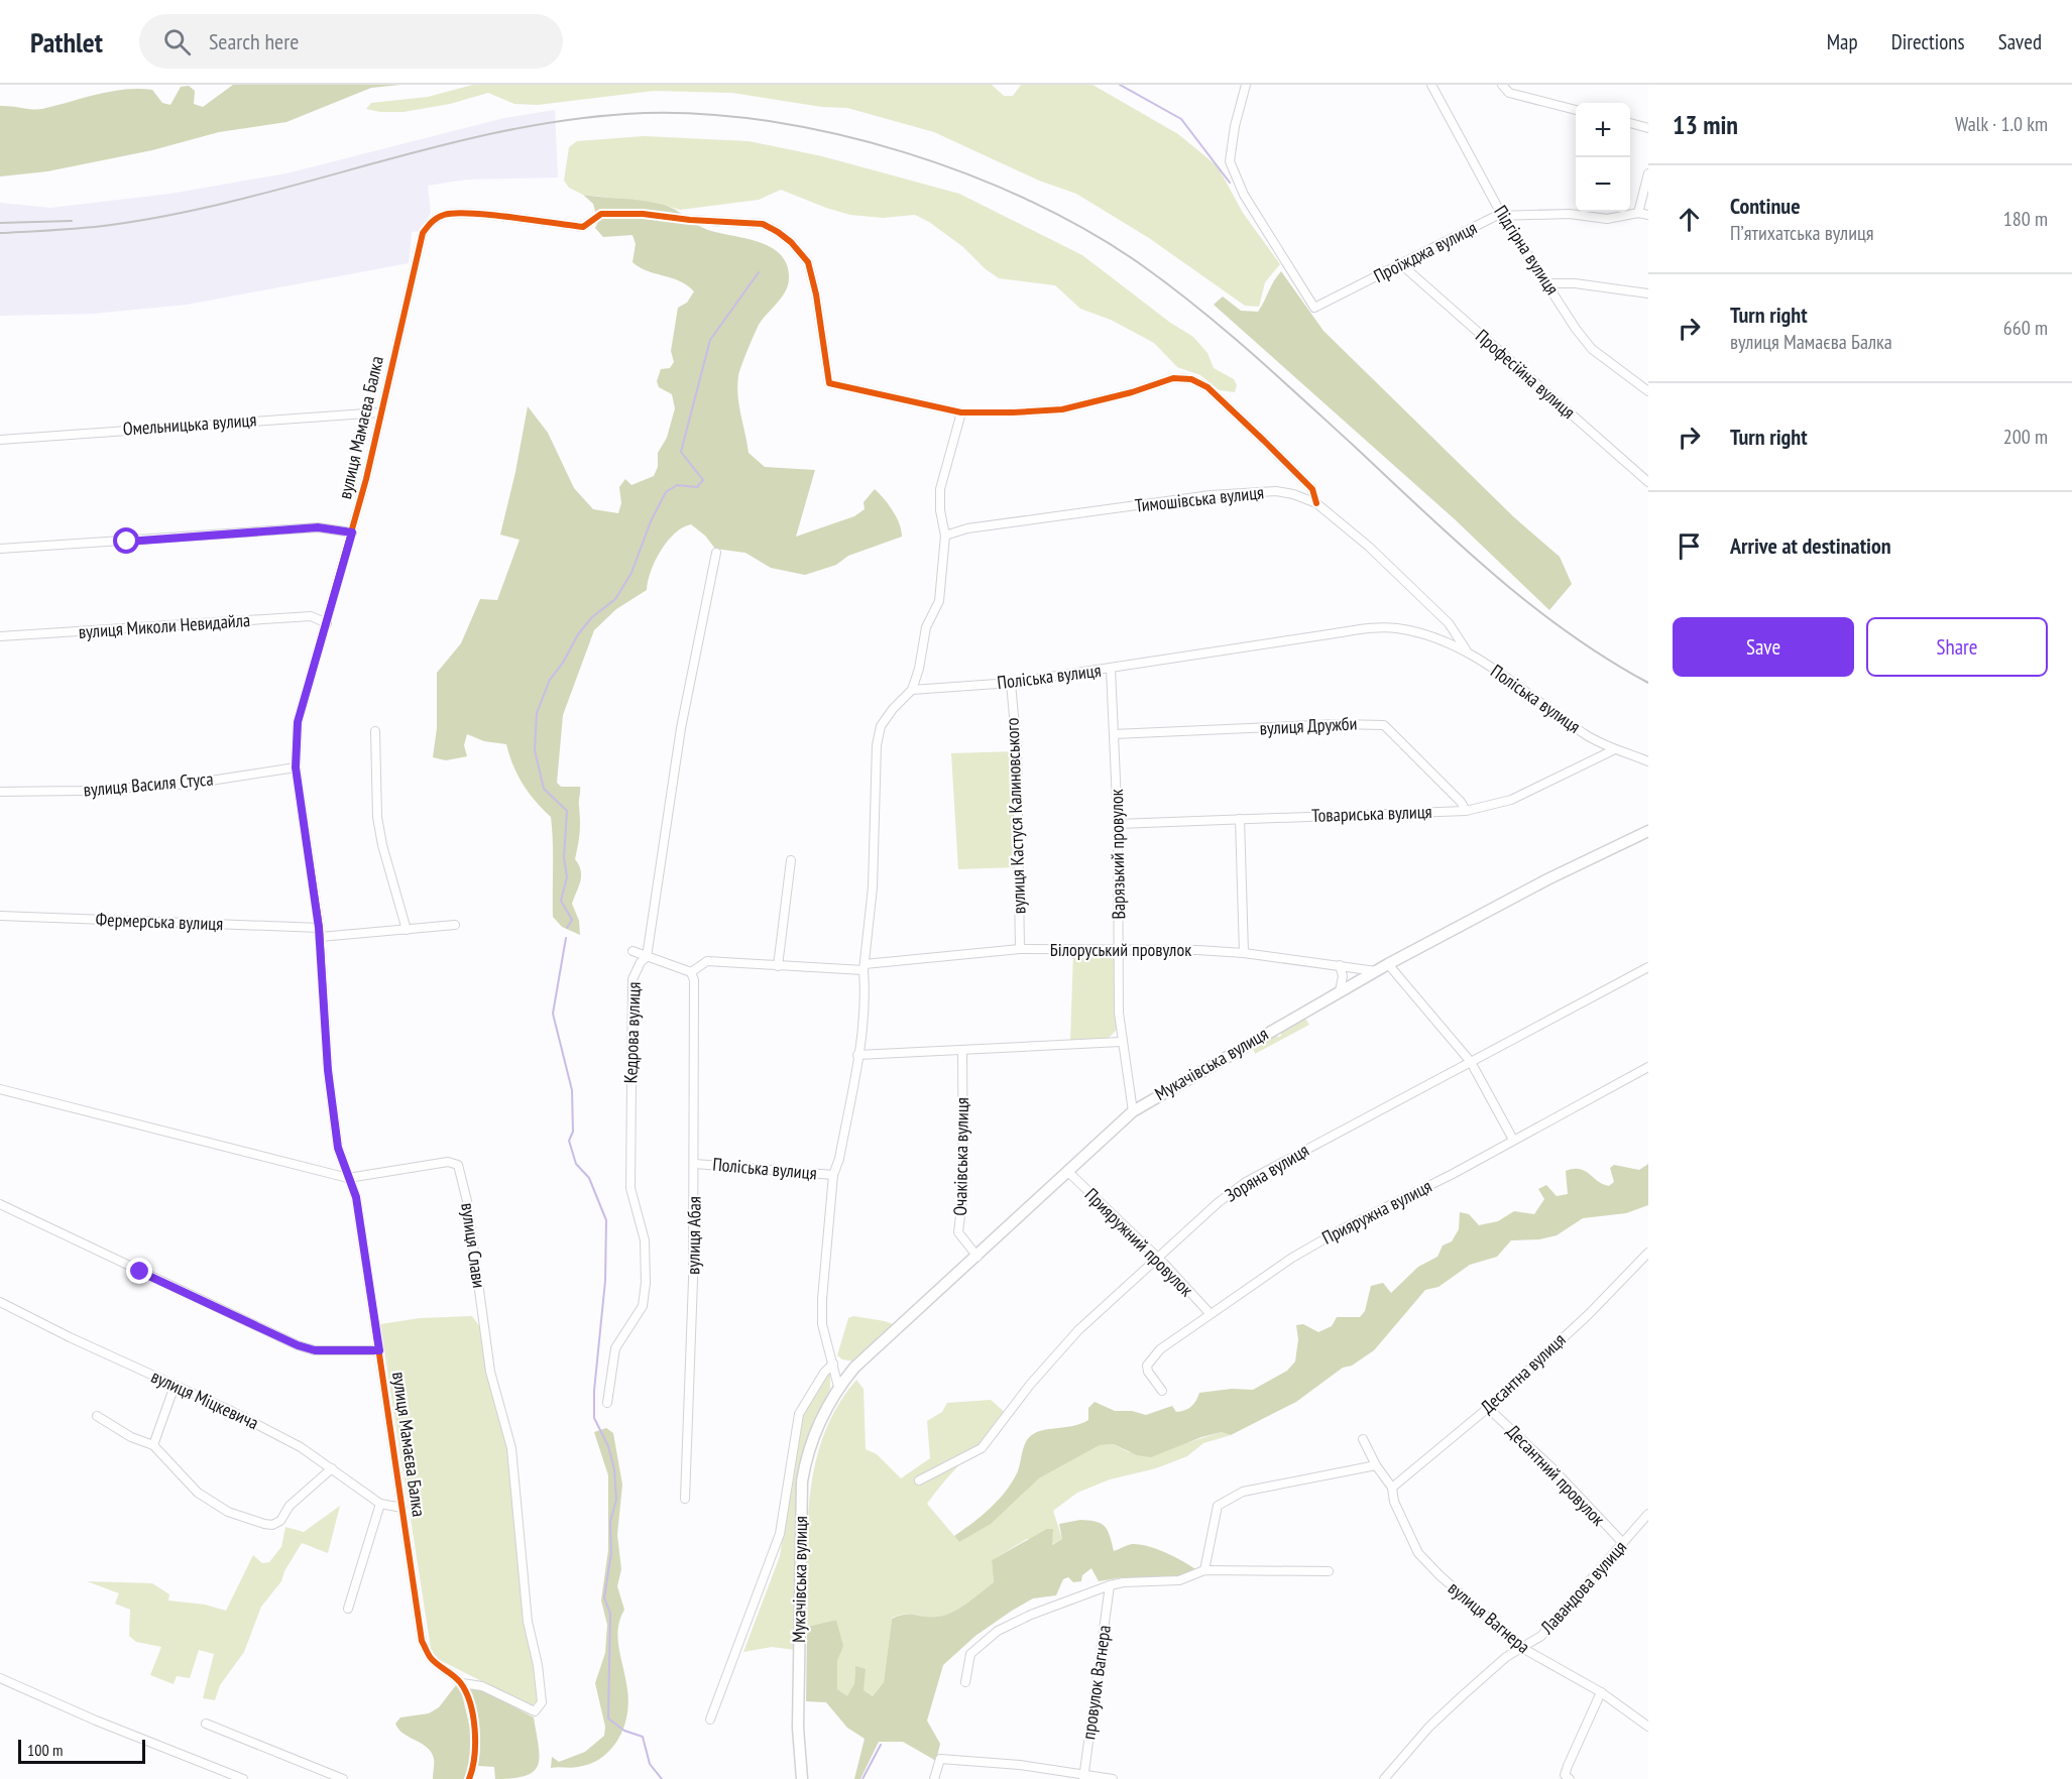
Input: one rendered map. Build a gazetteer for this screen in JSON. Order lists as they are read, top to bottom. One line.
{"streets":{"street":["Підгірна вулиця","Проїжджа вулиця","Професійна вулиця","Омельницька вулиця","вулиця Мамаєва Балка","Тимошівська вулиця","вулиця Миколи Невидайла","Поліська вулиця","вулиця Дружби","вулиця Василя Стуса","Товариська вулиця","вулиця Кастуся Калиновського","Варязький провулок","Фермерська вулиця","Білоруський провулок","Кедрова вулиця","Мукачівська вулиця","Очаківська вулиця","Зоряна вулиця","Прияружна вулиця","вулиця Абая","Прияружний провулок","вулиця Слави","Десантна вулиця","вулиця Міцкевича","Десантний провулок","Лавандова вулиця","вулиця Вагнера","провулок Вагнера"]},"crossings":[["Підгірна вулиця","Проїжджа вулиця"],["Проїжджа вулиця","Професійна вулиця"],["Омельницька вулиця","вулиця Мамаєва Балка"],["вулиця Мамаєва Балка","вулиця Миколи Невидайла"],["вулиця Мамаєва Балка","вулиця Василя Стуса"],["вулиця Мамаєва Балка","Фермерська вулиця"],["вулиця Мамаєва Балка","вулиця Слави"],["вулиця Мамаєва Балка","вулиця Міцкевича"],["Тимошівська вулиця","Поліська вулиця"],["Поліська вулиця","Товариська вулиця"],["Поліська вулиця","вулиця Кастуся Калиновського"],["Поліська вулиця","Варязький провулок"],["Поліська вулиця","Білоруський провулок"],["Поліська вулиця","Мукачівська вулиця"],["Поліська вулиця","вулиця Абая"],["вулиця Дружби","Товариська вулиця"],["вулиця Дружби","Варязький провулок"],["Товариська вулиця","Варязький провулок"],["вулиця Кастуся Калиновського","Білоруський провулок"],["Варязький провулок","Білоруський провулок"],["Варязький провулок","Мукачівська вулиця"],["Білоруський провулок","Мукачівська вулиця"],["Білоруський провулок","вулиця Абая"],["Мукачівська вулиця","Очаківська вулиця"],["Мукачівська вулиця","Прияружний провулок"],["Зоряна вулиця","Прияружний провулок"],["Прияружна вулиця","Прияружний провулок"],["Десантна вулиця","Десантний провулок"],["Десантна вулиця","вулиця Вагнера"],["Десантний провулок","Лавандова вулиця"],["Лавандова вулиця","вулиця Вагнера"]],"scale_bar":"100 m","page":{"header":"Pathlet","search":"Search here","nav":["Map","Directions","Saved"],"heading":["13 min","Walk · 1.0 km"],"map_buttons":["+","−"],"list":[["Continue","Пʼятихатська вулиця","180 m"],["Turn right","вулиця Мамаєва Балка","660 m"],["Turn right","200 m"],"Arrive at destination"],"buttons":["Save","Share"],"scale":"100 m"}}
